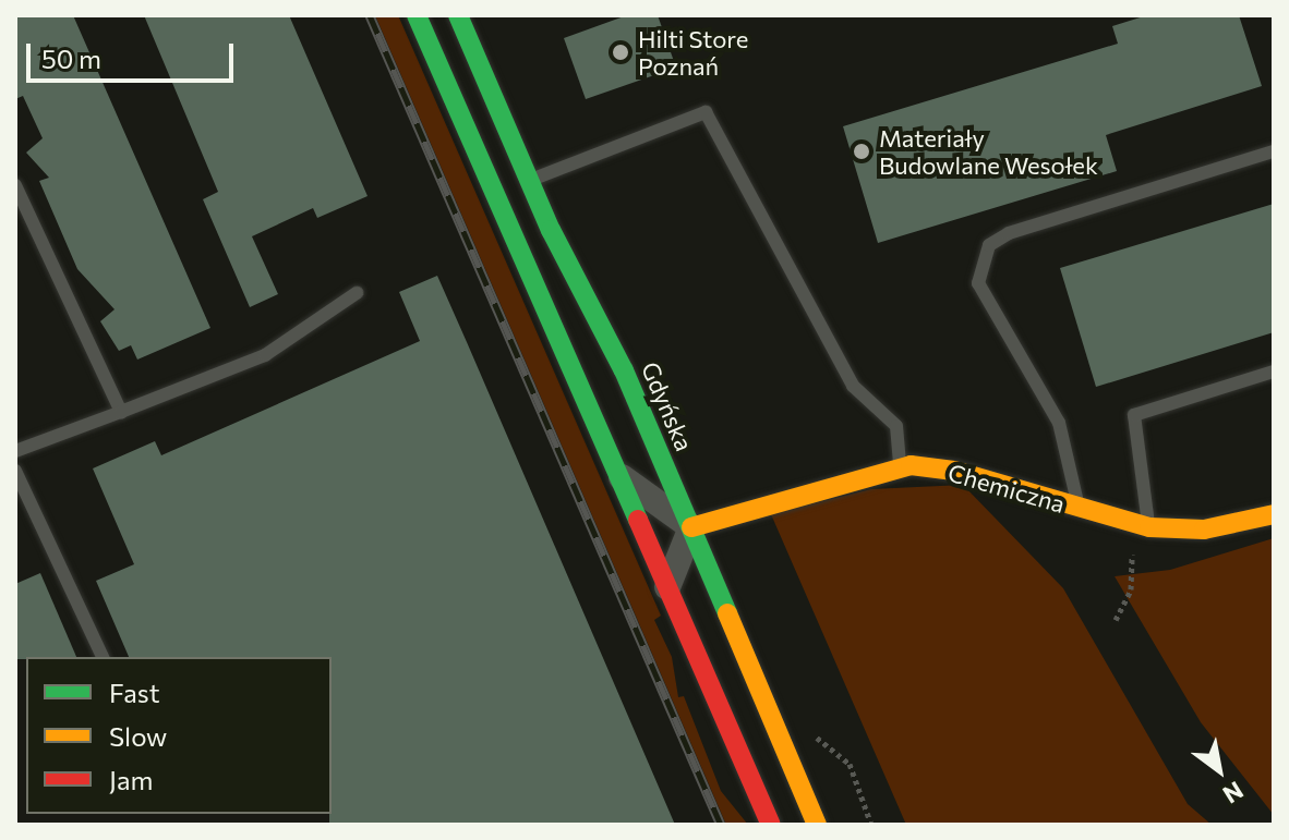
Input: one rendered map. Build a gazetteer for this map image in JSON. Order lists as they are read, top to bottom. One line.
{"streets":{"main road":["Gdyńska","Chemiczna"]},"crossings":[["Gdyńska","Chemiczna"]],"places":["Hilti Store Poznań","Materiały Budowlane Wesołek"],"legend":["Fast","Slow","Jam"],"scale_bar":"50 m","north":"bottom right"}
